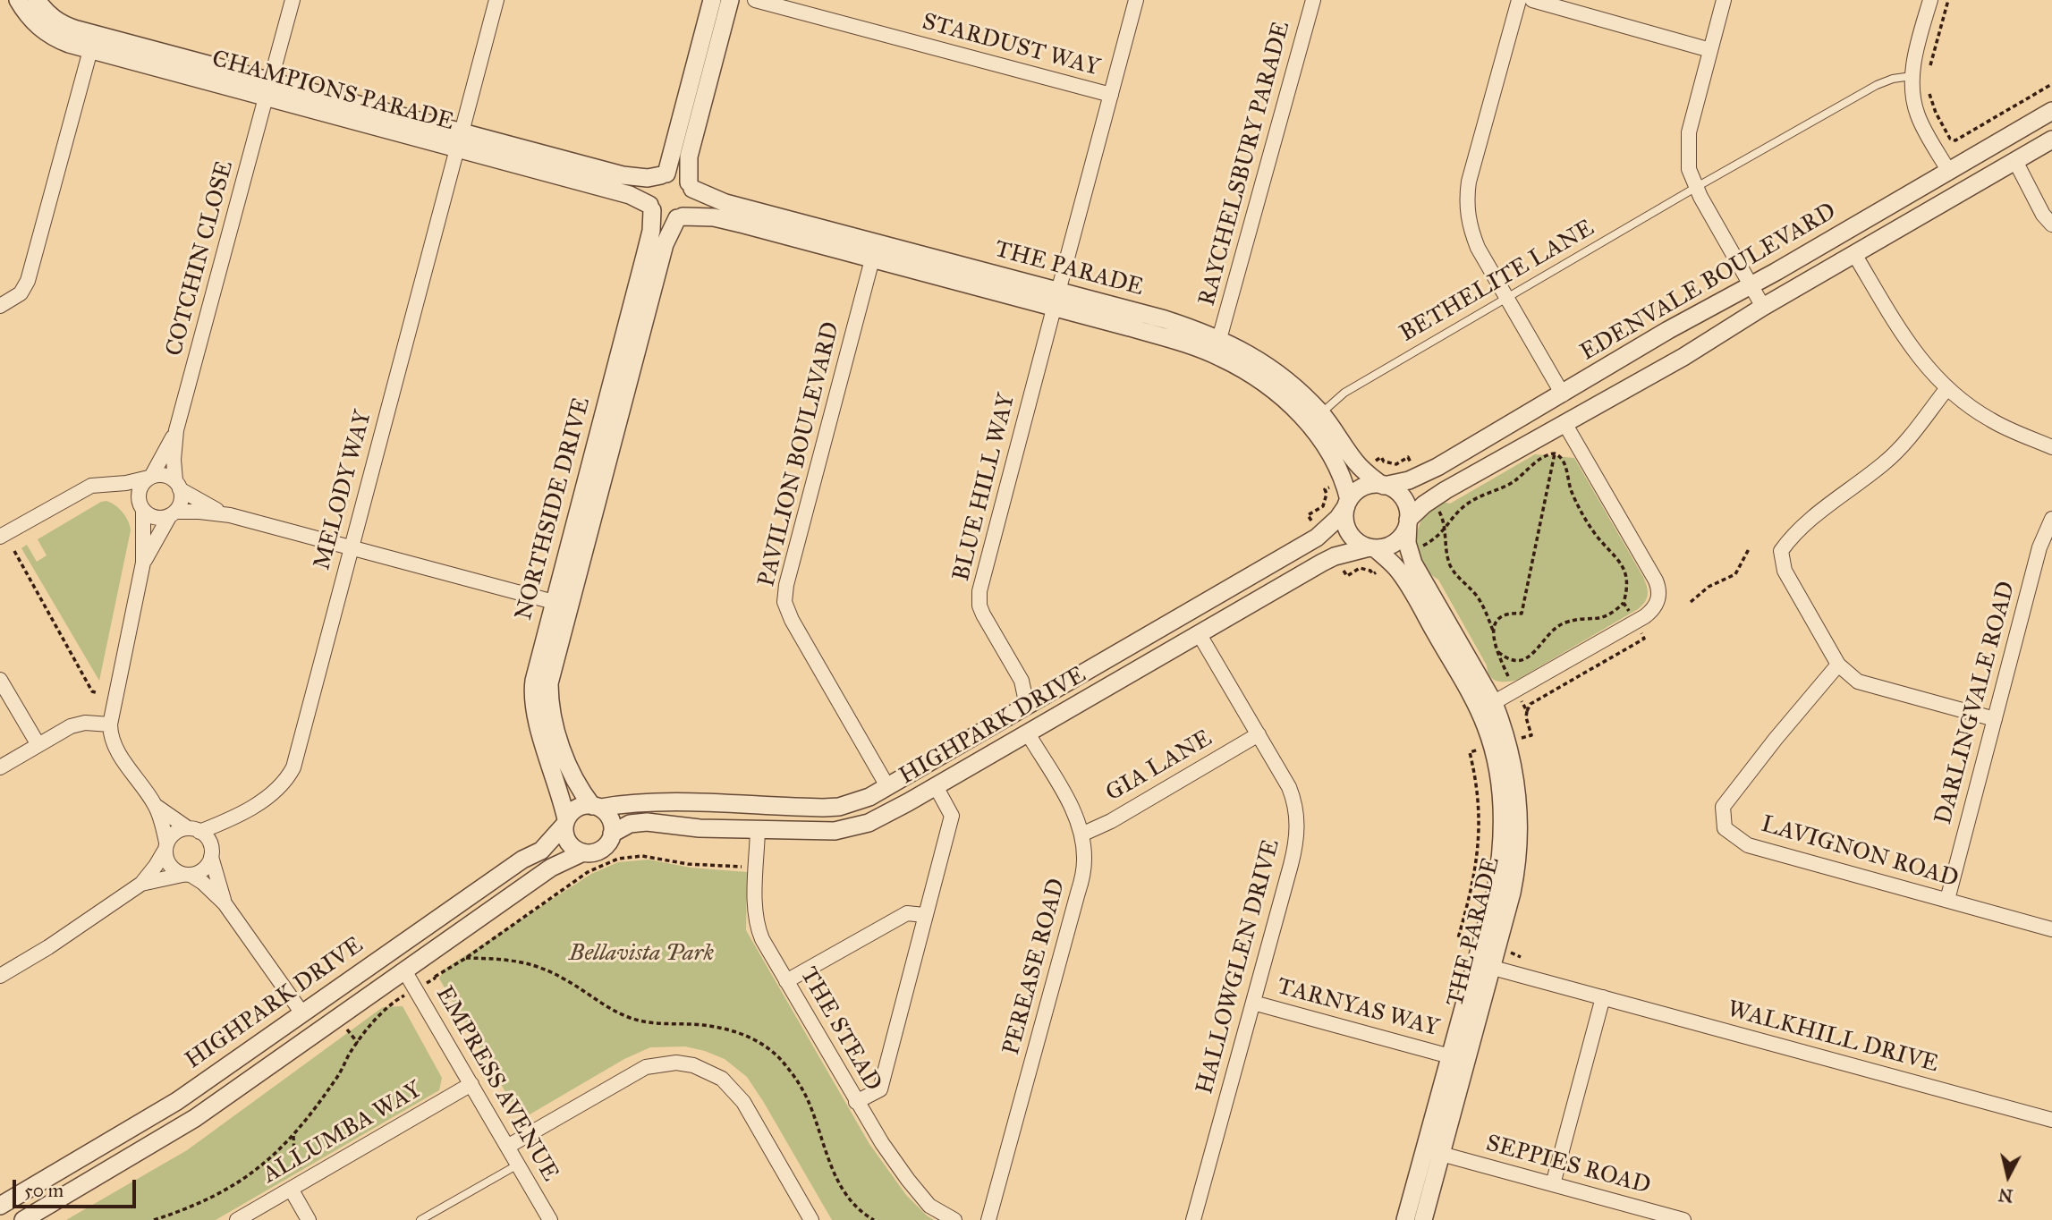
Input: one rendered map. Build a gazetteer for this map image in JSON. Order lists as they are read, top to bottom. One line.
{"streets":{"street":["STARDUST WAY","CHAMPIONS PARADE","RAYCHELSBURY PARADE","COTCHIN CLOSE","THE PARADE","EDENVALE BOULEVARD","PAVILION BOULEVARD","BLUE HILL WAY","MELODY WAY","NORTHSIDE DRIVE","DARLINGVALE ROAD","HIGHPARK DRIVE","GIA LANE","LAVIGNON ROAD","PEREASE ROAD","HALLOWGLEN DRIVE","TARNYAS WAY","THE STEAD","WALKHILL DRIVE","EMPRESS AVENUE","ALLUMBA WAY","SEPPIES ROAD"],"lane":["BETHELITE LANE"]},"crossings":[["STARDUST WAY","BLUE HILL WAY"],["CHAMPIONS PARADE","COTCHIN CLOSE"],["CHAMPIONS PARADE","THE PARADE"],["CHAMPIONS PARADE","MELODY WAY"],["CHAMPIONS PARADE","NORTHSIDE DRIVE"],["RAYCHELSBURY PARADE","THE PARADE"],["THE PARADE","BETHELITE LANE"],["THE PARADE","EDENVALE BOULEVARD"],["THE PARADE","PAVILION BOULEVARD"],["THE PARADE","BLUE HILL WAY"],["THE PARADE","NORTHSIDE DRIVE"],["THE PARADE","HIGHPARK DRIVE"],["THE PARADE","TARNYAS WAY"],["THE PARADE","WALKHILL DRIVE"],["THE PARADE","SEPPIES ROAD"],["EDENVALE BOULEVARD","HIGHPARK DRIVE"],["PAVILION BOULEVARD","HIGHPARK DRIVE"],["BLUE HILL WAY","HIGHPARK DRIVE"],["NORTHSIDE DRIVE","HIGHPARK DRIVE"],["DARLINGVALE ROAD","LAVIGNON ROAD"],["HIGHPARK DRIVE","PEREASE ROAD"],["HIGHPARK DRIVE","HALLOWGLEN DRIVE"],["HIGHPARK DRIVE","THE STEAD"],["HIGHPARK DRIVE","EMPRESS AVENUE"],["GIA LANE","PEREASE ROAD"],["GIA LANE","HALLOWGLEN DRIVE"],["HALLOWGLEN DRIVE","TARNYAS WAY"],["EMPRESS AVENUE","ALLUMBA WAY"]],"parks":["Bellavista Park"],"scale_bar":"50 m","north":"bottom"}
